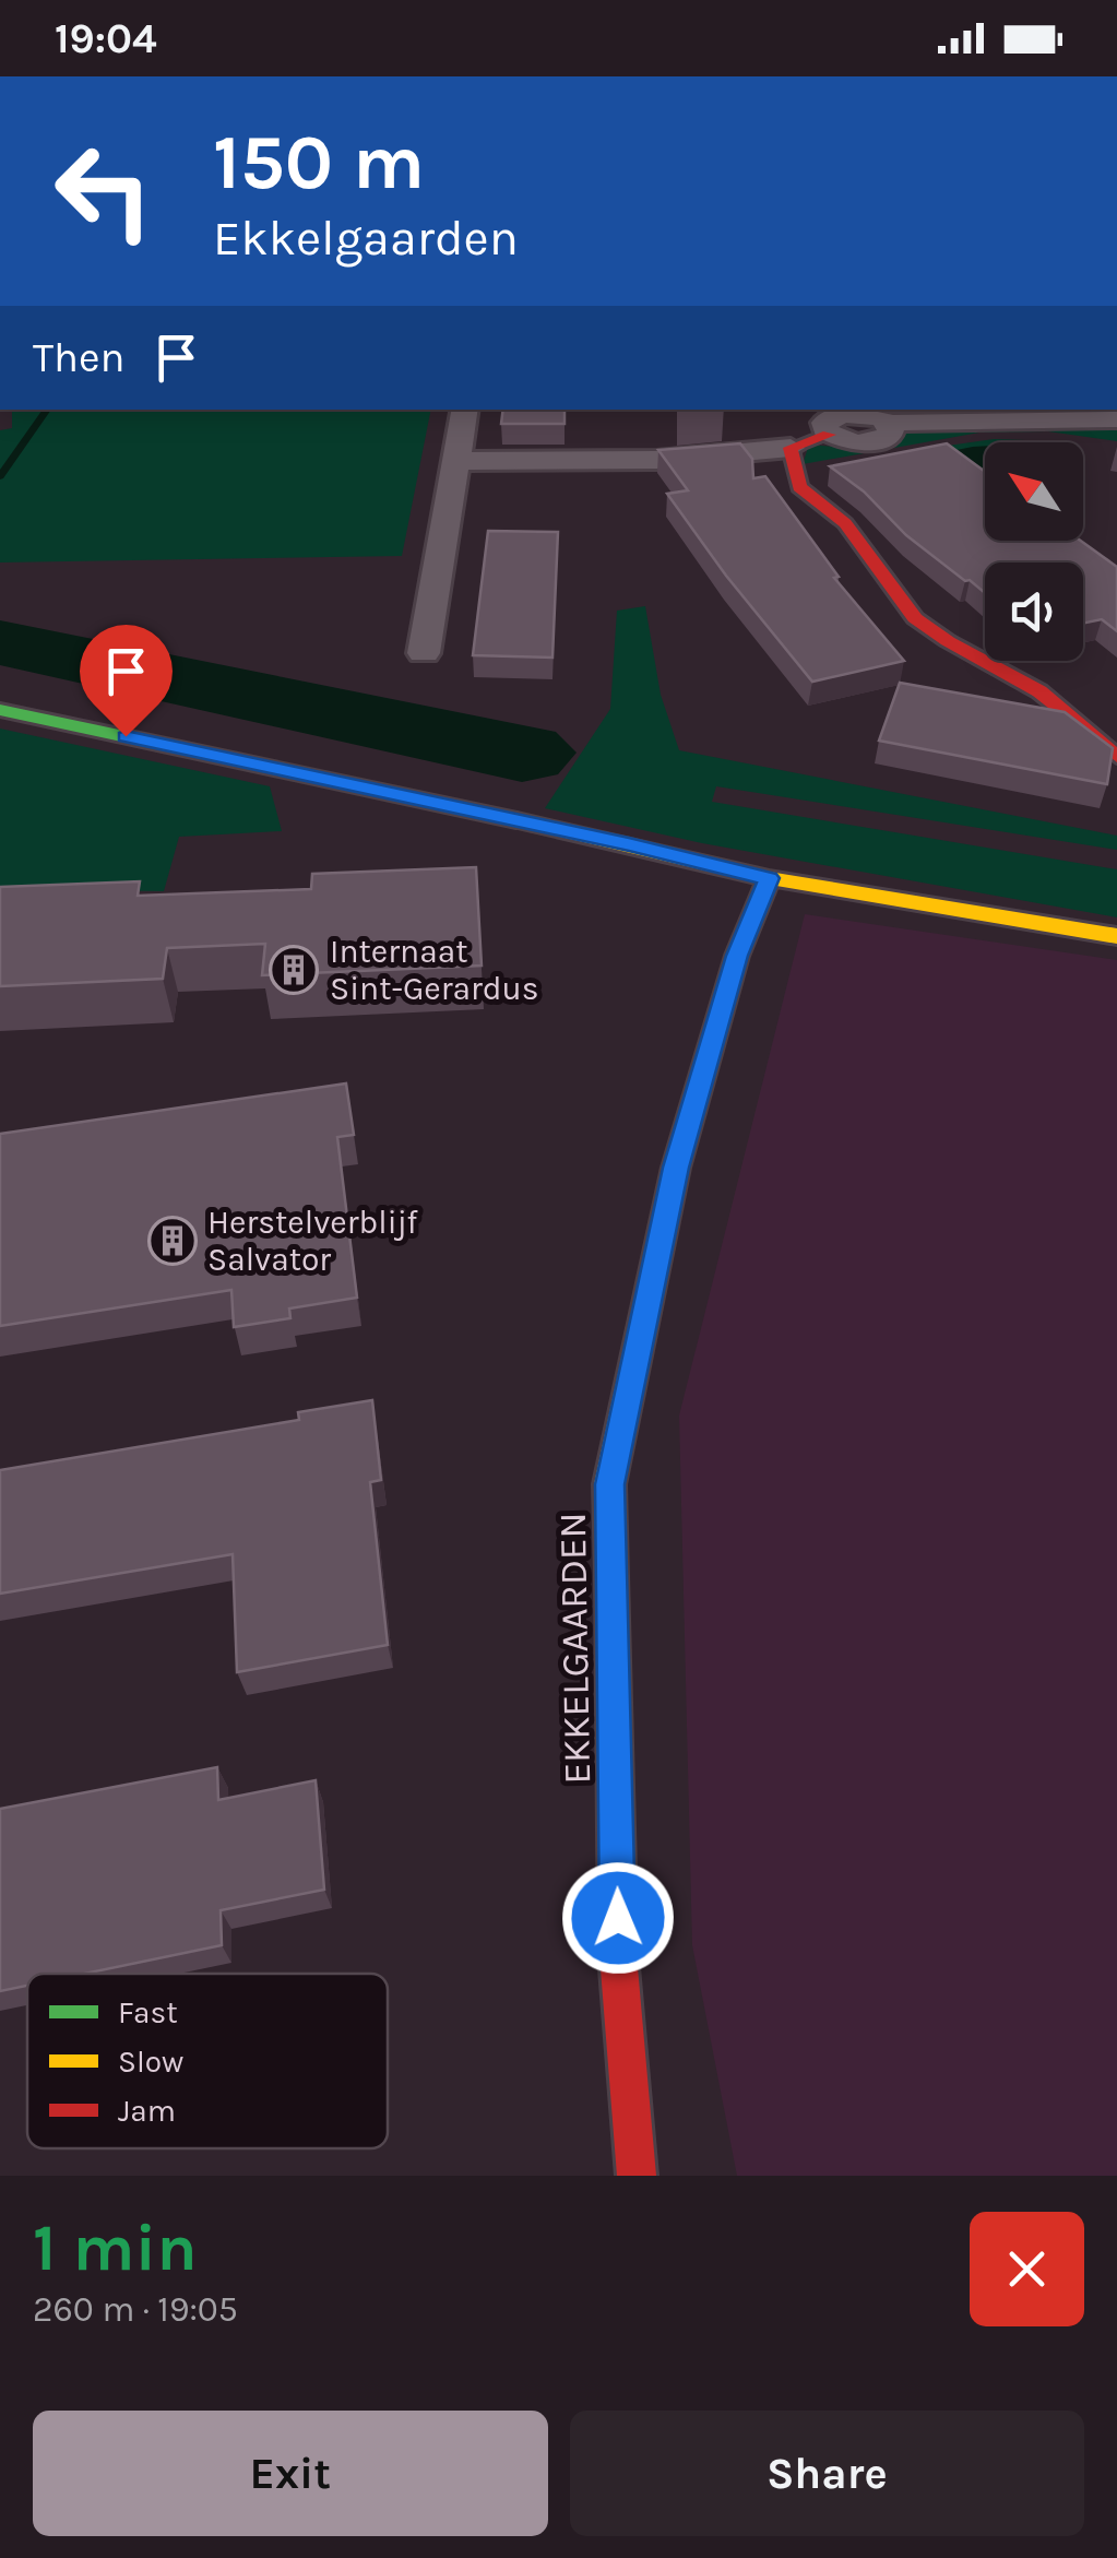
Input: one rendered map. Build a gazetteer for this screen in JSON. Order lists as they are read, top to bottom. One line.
{"streets":{"street":["EKKELGAARDEN"]},"places":{"building":["Internaat Sint-Gerardus","Herstelverblijf Salvator"]},"legend":["Fast","Slow","Jam"],"north":"top left","page":{"status":"19:04","turn":["150 m","Ekkelgaarden"],"then":"Then","heading":["1 min","260 m · 19:05"],"buttons":["Exit","Share"]}}
